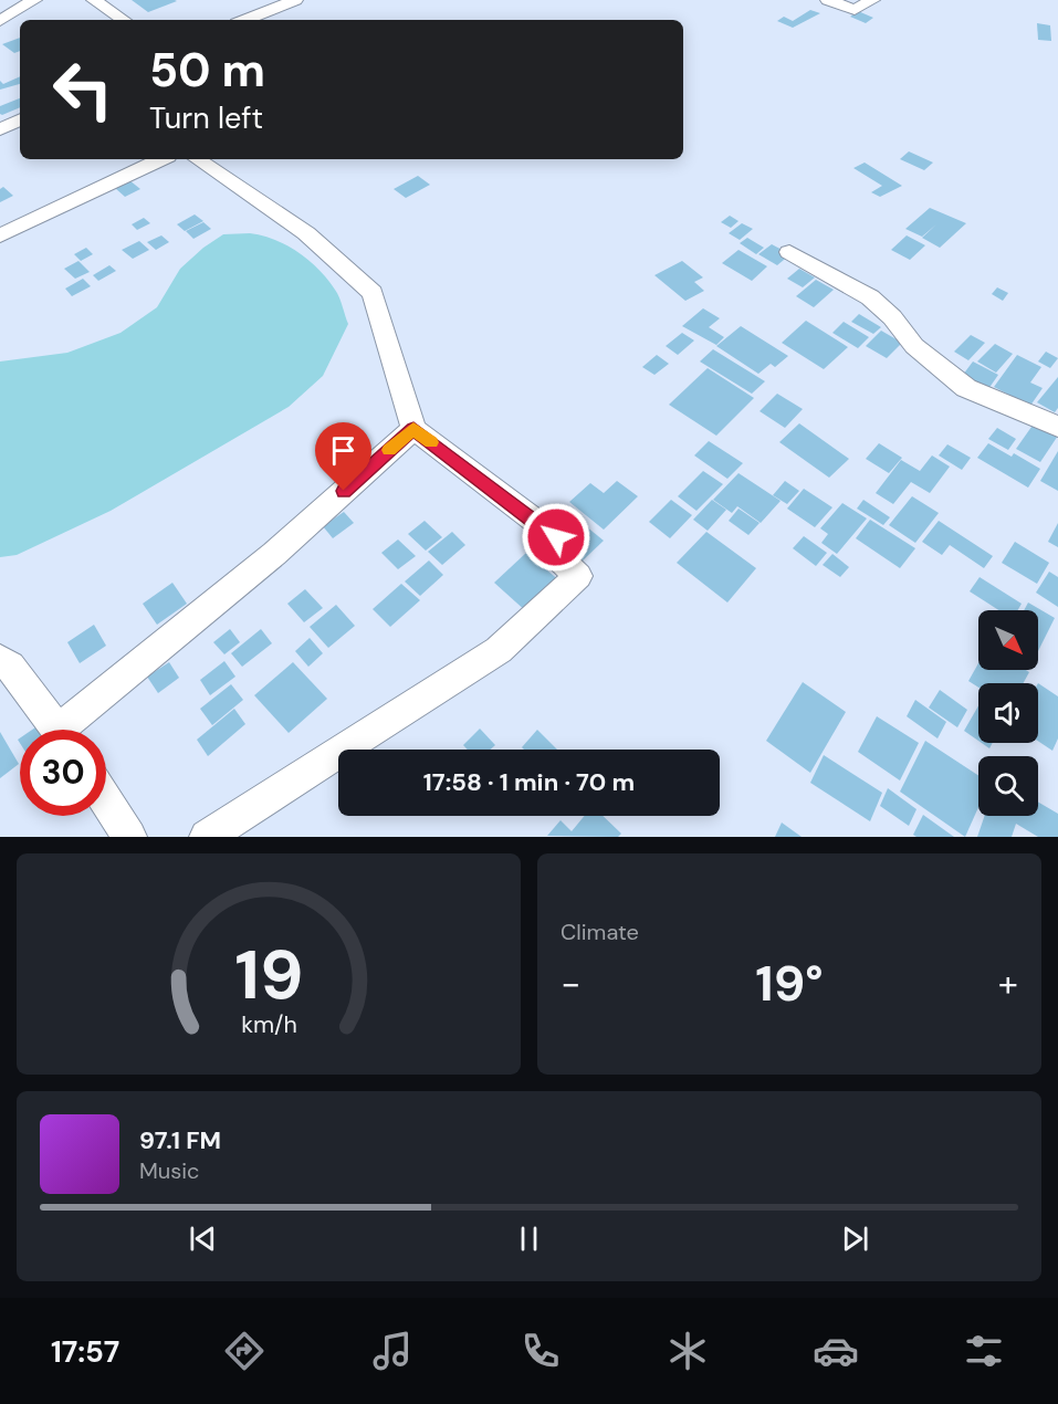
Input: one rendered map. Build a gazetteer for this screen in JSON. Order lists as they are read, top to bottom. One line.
{"north":"bottom right","page":{"turn":["50 m","Turn left"],"limit":"30","trip":"17:58 · 1 min · 70 m","tile":"Climate","heat":["−","19°","+"],"song":["97.1 FM","Music"],"tabs":"17:57","gauge":["19","km/h"]}}
